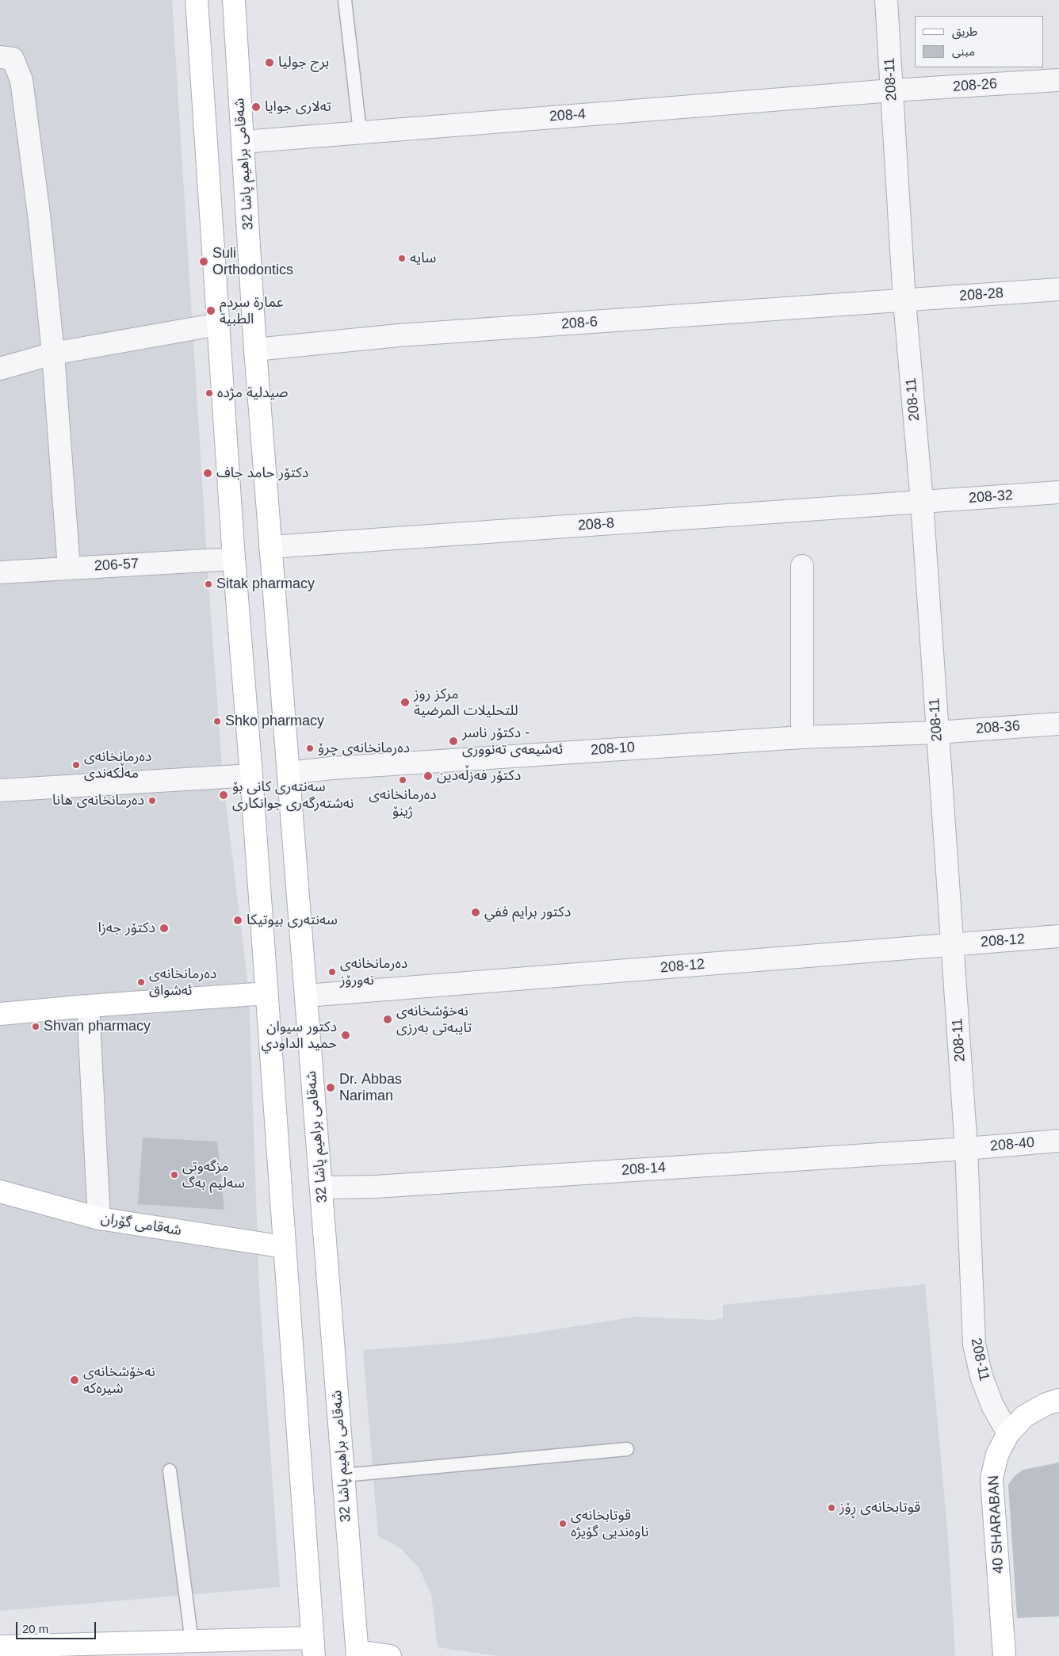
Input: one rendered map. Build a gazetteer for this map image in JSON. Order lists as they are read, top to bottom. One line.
{"streets":{"main road":["شەقامی براهیم پاشا 32","شەقامی گۆران","40 SHARABAN"],"street":["208-11","208-26","208-4","208-28","208-6","208-32","208-8","206-57","208-36","208-10","208-12","208-40","208-14"]},"crossings":[["208-11","208-26"],["208-11","208-4"],["208-11","208-28"],["208-11","208-6"],["208-11","208-32"],["208-11","208-8"],["208-11","208-36"],["208-11","208-10"],["208-11","208-12"],["208-11","208-40"],["208-11","208-14"],["208-11","40 SHARABAN"],["208-26","208-4"],["208-4","شەقامی براهیم پاشا 32"],["شەقامی براهیم پاشا 32","208-6"],["شەقامی براهیم پاشا 32","208-8"],["شەقامی براهیم پاشا 32","208-10"],["شەقامی براهیم پاشا 32","208-12"],["شەقامی براهیم پاشا 32","208-14"],["208-28","208-6"],["208-32","208-8"],["208-36","208-10"],["208-40","208-14"]],"places":["برج جوليا","تەلاری جوایا","سایە","Suli Orthodontics","عمارة سردم الطبية","صيدلية مژده","دکتۆر حامد جاف","Sitak pharmacy","مركز روز للتحليلات المرضية","Shko pharmacy","دکتۆر ناسر - ئەشیعەی تەنووری","دەرمانخانەی چرۆ","دەرمانخانەی مەڵکەندی","دکتۆر فەزڵەدین","دەرمانخانەی ژینۆ","سەنتەری کانی بۆ نەشتەرگەری جوانکاری","دەرمانخانەی هانا","دكتور برايم ففي","سەنتەری بیوتیکا","دکتۆر جەزا","دەرمانخانەی نەورۆز","دەرمانخانەی ئەشواق","نەخۆشخانەی تایبەتی بەرزی","Shvan pharmacy","دکتور سیوان حمید الداودي","Dr. Abbas Nariman","مزگەوتی سەلیم بەگ","نەخۆشخانەی شیرەکە","قوتابخانەی ڕۆز","قوتابخانه‌ی ناوه‌ندیی گۆیژه"],"legend":["طريق","مبنى"],"scale_bar":"20 m"}
